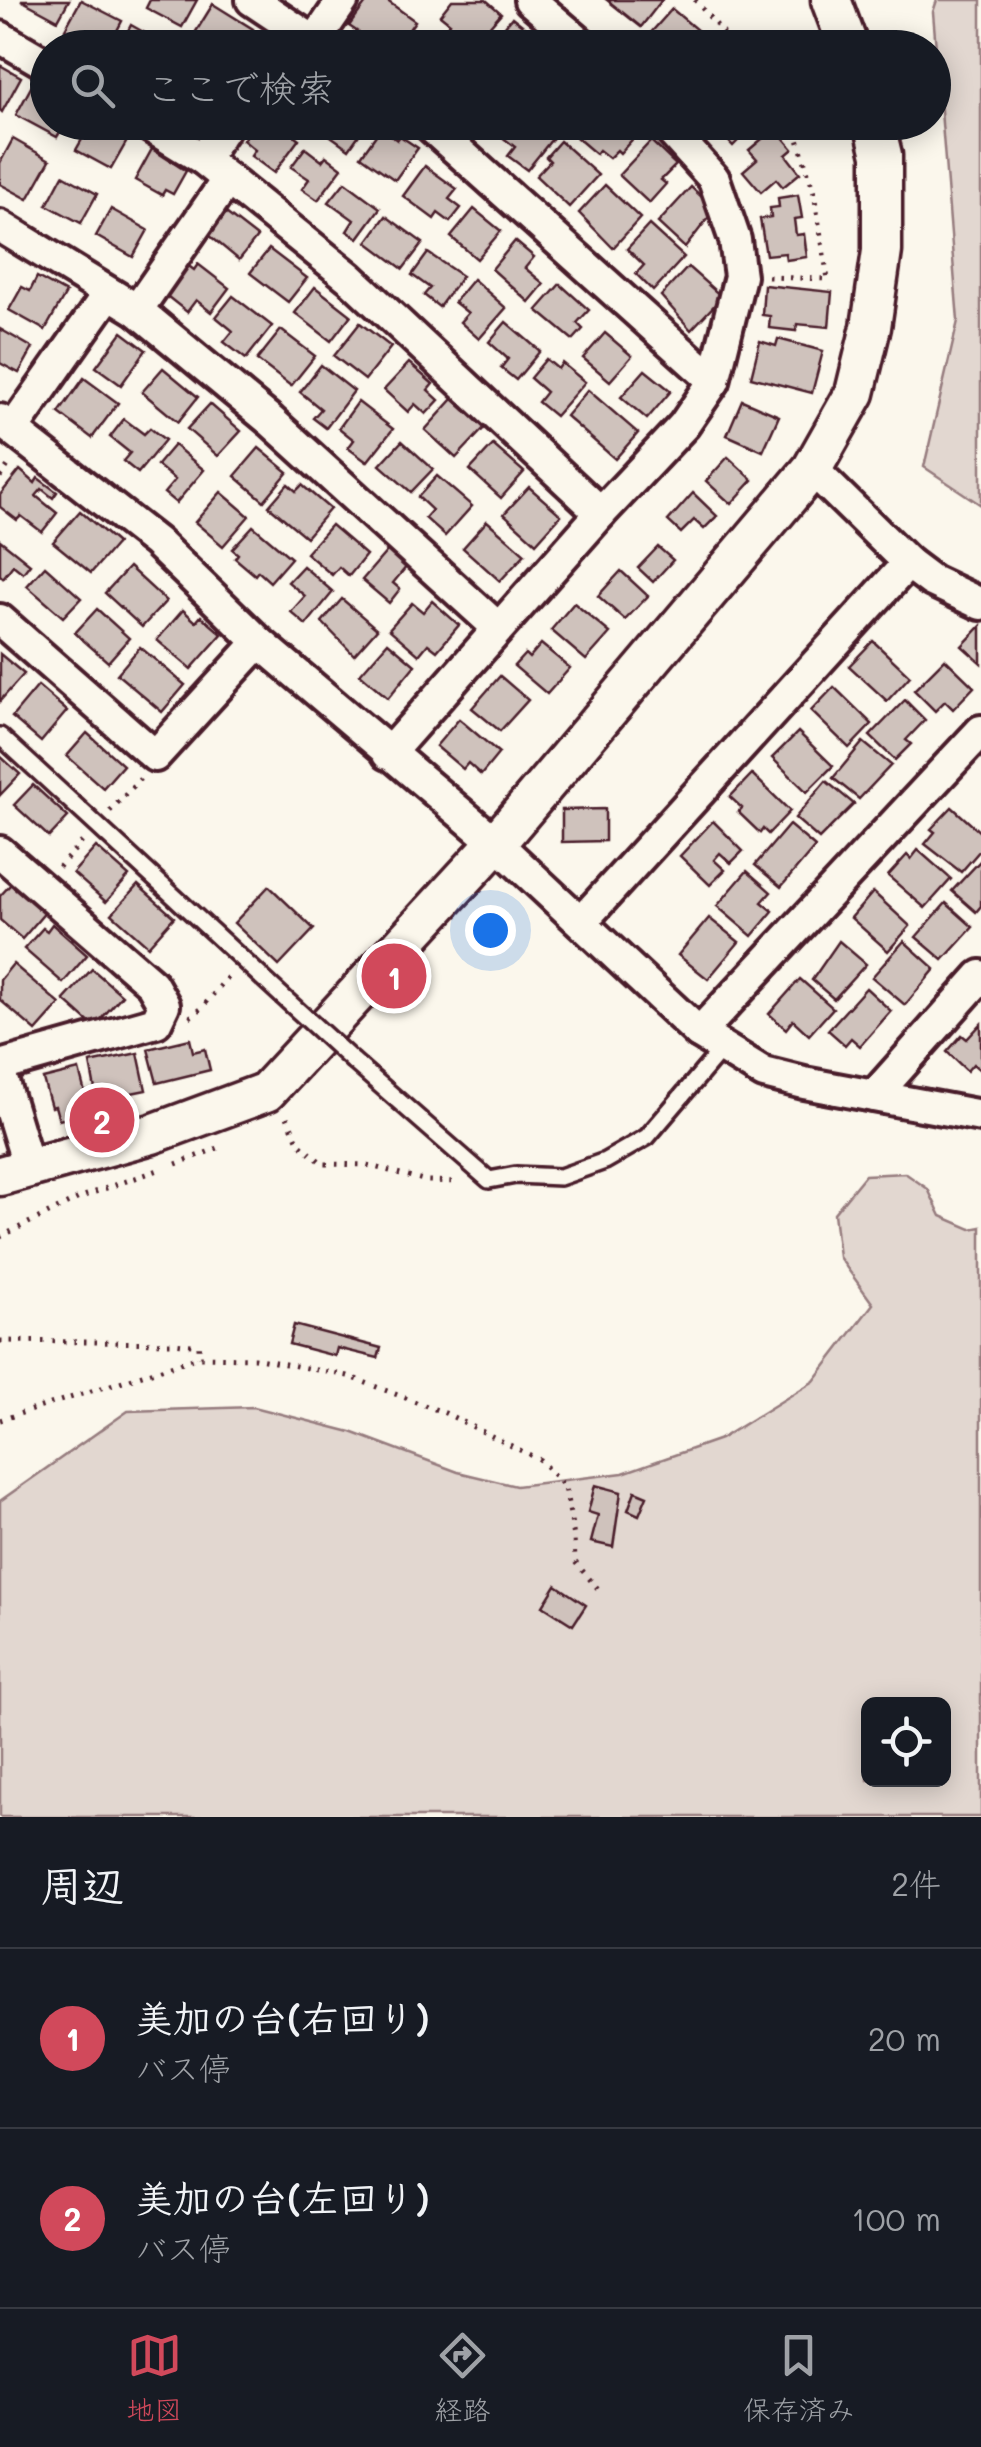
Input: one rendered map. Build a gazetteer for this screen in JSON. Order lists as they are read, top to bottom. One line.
{"page":{"search":"ここで検索","pins":["1","2"],"heading":["周辺","2件"],"list":[{"mark":"1","name":"美加の台(右回り)","note":"バス停","value":"20 m"},{"mark":"2","name":"美加の台(左回り)","note":"バス停","value":"100 m"}],"nav":["地図","経路","保存済み"]}}
